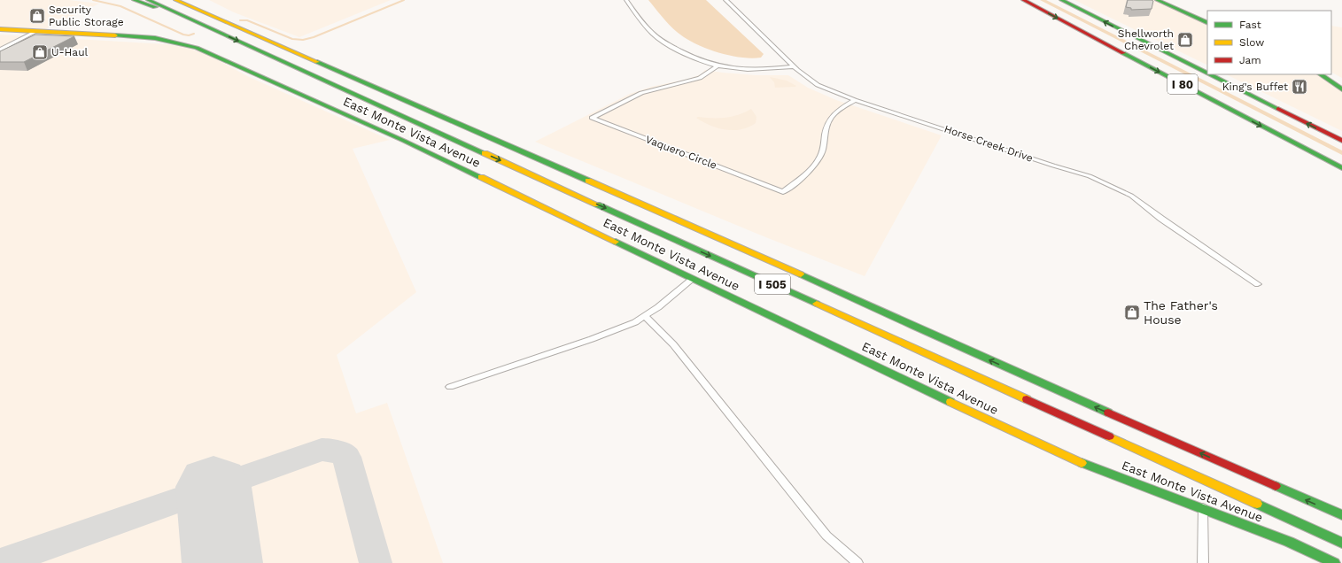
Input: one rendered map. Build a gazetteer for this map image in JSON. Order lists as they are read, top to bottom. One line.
{"streets":{"main road":["I 80","East Monte Vista Avenue","I 505"],"street":["Horse Creek Drive","Vaquero Circle"]},"crossings":[["Horse Creek Drive","Vaquero Circle"]],"places":{"shop":["Security Public Storage","Shellworth Chevrolet","U-Haul","The Father's House"],"restaurant":["King's Buffet"]},"legend":["Fast","Slow","Jam"]}
